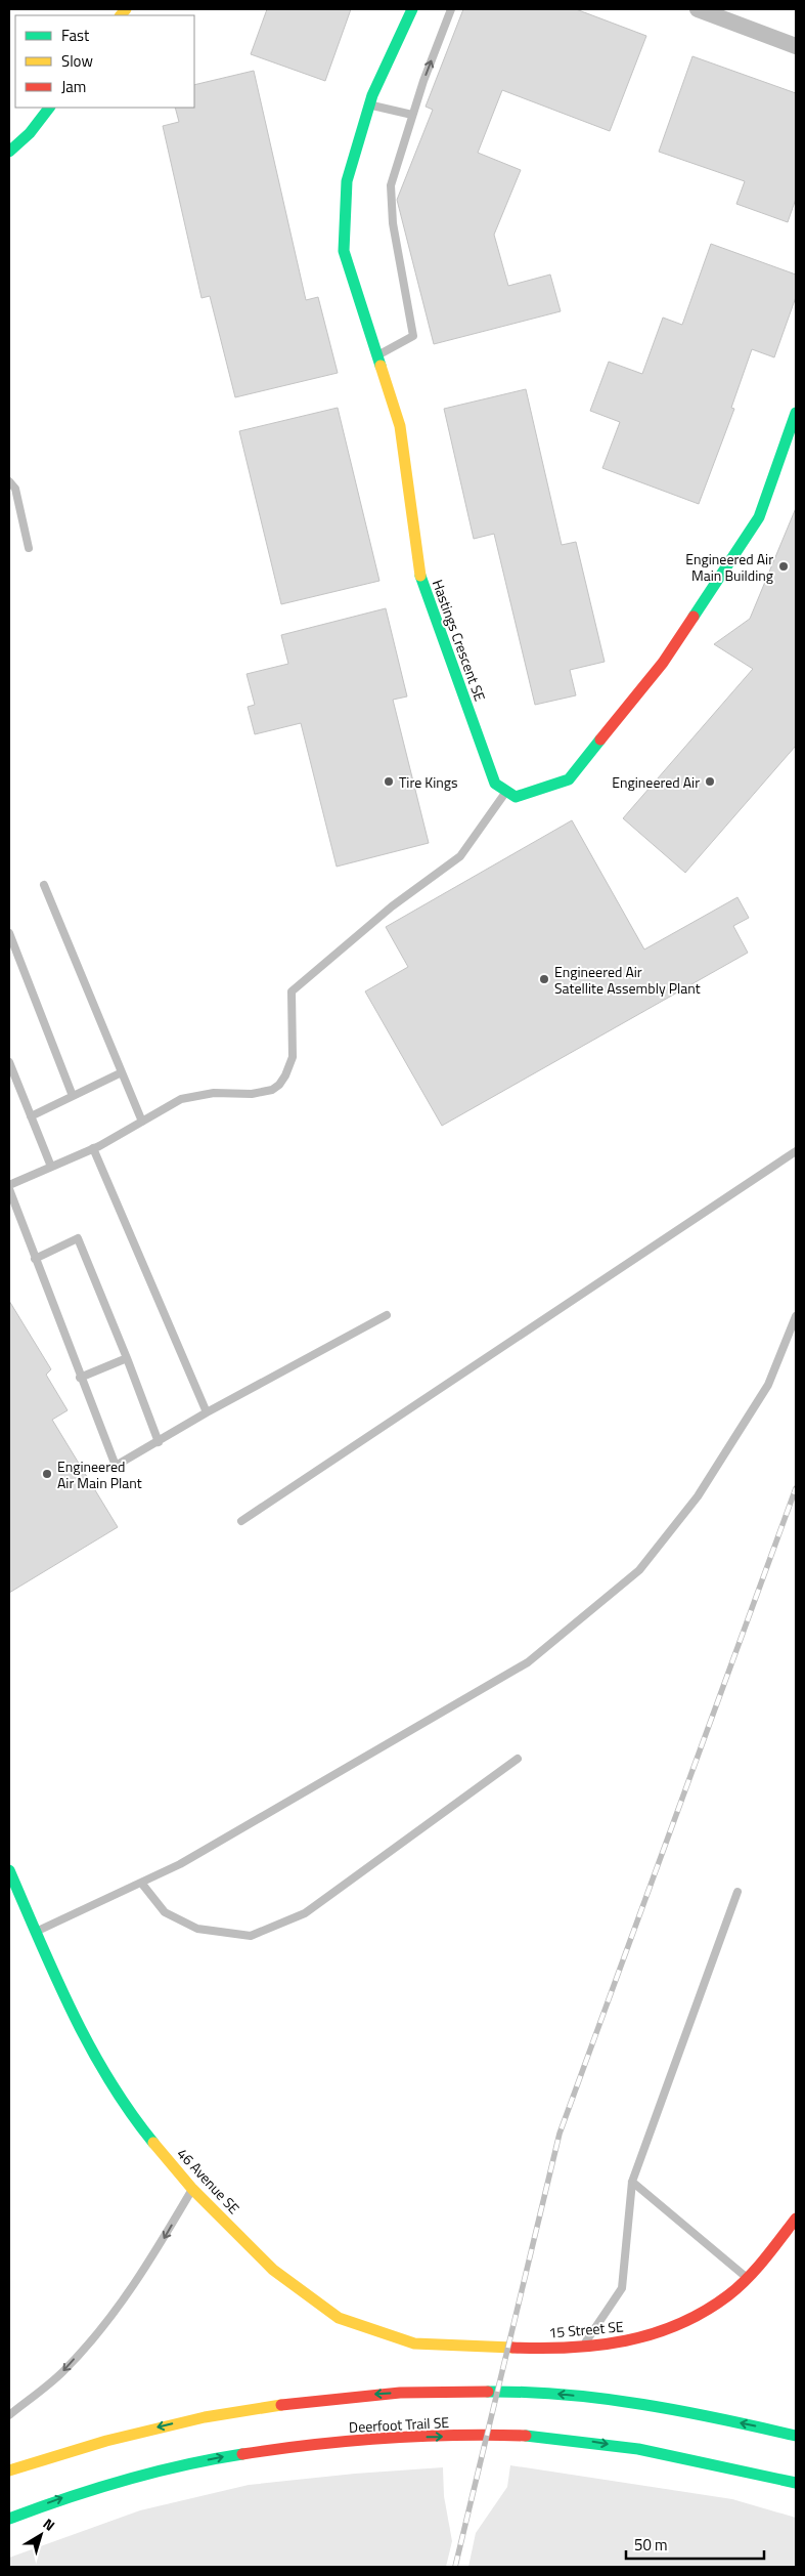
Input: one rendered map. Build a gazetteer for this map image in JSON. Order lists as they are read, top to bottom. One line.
{"streets":{"main road":["Hastings Crescent SE","46 Avenue SE","15 Street SE","Deerfoot Trail SE"]},"crossings":[["46 Avenue SE","15 Street SE"]],"places":["Engineered Air Main Building","Tire Kings","Engineered Air","Engineered Air Satellite Assembly Plant","Engineered Air Main Plant"],"legend":["Fast","Slow","Jam"],"scale_bar":"50 m","north":"top right"}
